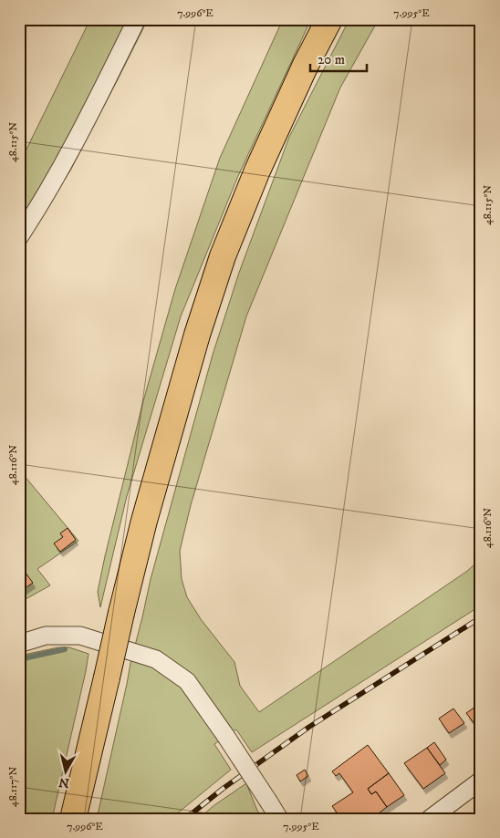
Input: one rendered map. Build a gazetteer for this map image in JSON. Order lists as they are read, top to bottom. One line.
{"scale_bar":"20 m","north":"bottom","coordinates":["7.996°E","7.995°E","48.115°N","48.116°N","48.117°N"]}
